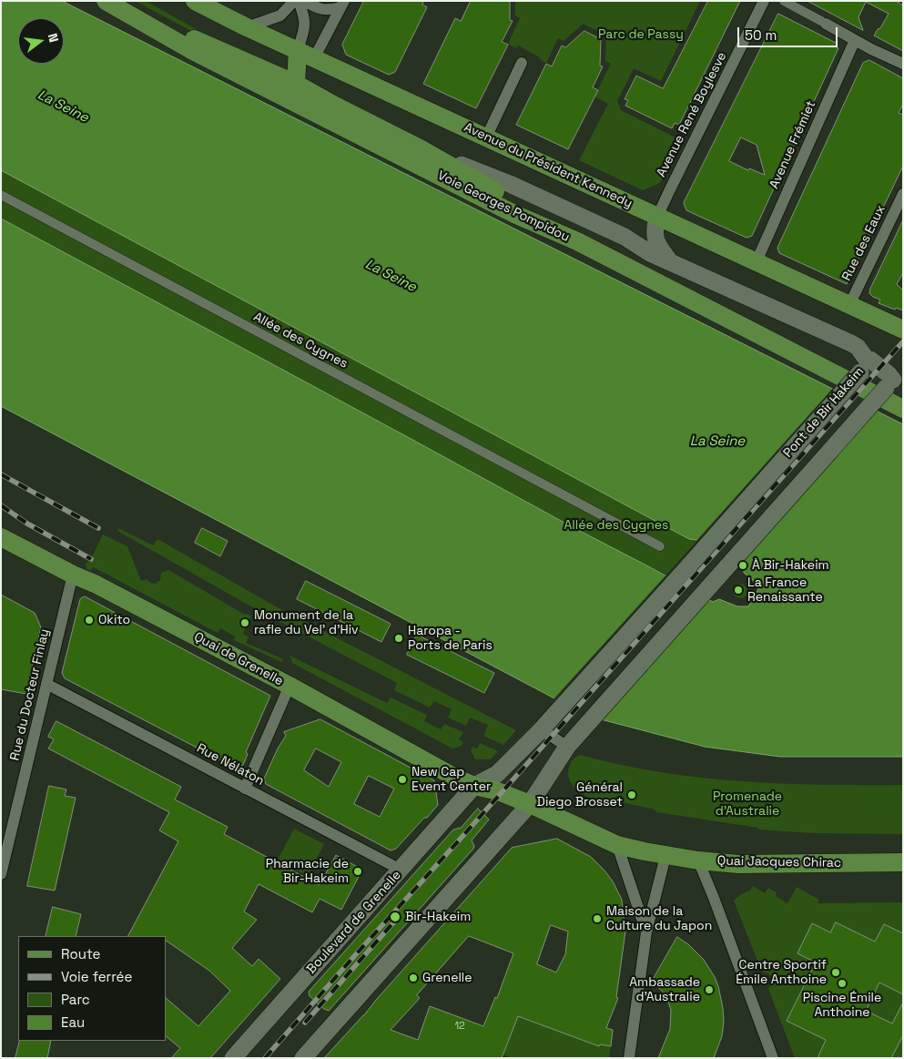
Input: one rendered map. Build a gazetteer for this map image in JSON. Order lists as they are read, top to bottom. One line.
{"streets":{"main road":["Avenue du Président Kennedy","Voie Georges Pompidou","Pont de Bir Hakeim","Quai de Grenelle","Quai Jacques Chirac","Boulevard de Grenelle"],"street":["Avenue René Boylesve","Avenue Frémiet","Rue des Eaux","Allée des Cygnes","Rue du Docteur Finlay","Rue Nélaton"]},"crossings":[["Avenue René Boylesve","Avenue du Président Kennedy"],["Avenue Frémiet","Avenue du Président Kennedy"],["Avenue du Président Kennedy","Rue des Eaux"],["Pont de Bir Hakeim","Quai de Grenelle"],["Pont de Bir Hakeim","Quai Jacques Chirac"],["Pont de Bir Hakeim","Boulevard de Grenelle"],["Quai de Grenelle","Rue du Docteur Finlay"],["Quai de Grenelle","Quai Jacques Chirac"],["Quai de Grenelle","Boulevard de Grenelle"],["Rue du Docteur Finlay","Rue Nélaton"],["Rue Nélaton","Boulevard de Grenelle"]],"water":["La Seine"],"parks":["Parc de Passy","Allée des Cygnes","Promenade d'Australie"],"places":["À Bir-Hakeim","La France Renaissante","Okito","Monument de la rafle du Vel' d'Hiv","Haropa - Ports de Paris","New Cap Event Center","Général Diego Brosset","Pharmacie de Bir-Hakeim","Bir-Hakeim","Maison de la Culture du Japon","Centre Sportif Émile Anthoine","Grenelle","Piscine Émile Anthoine","Ambassade d'Australie"],"house_numbers":["12"],"legend":["Route","Voie ferrée","Parc","Eau"],"scale_bar":"50 m","north":"right"}
